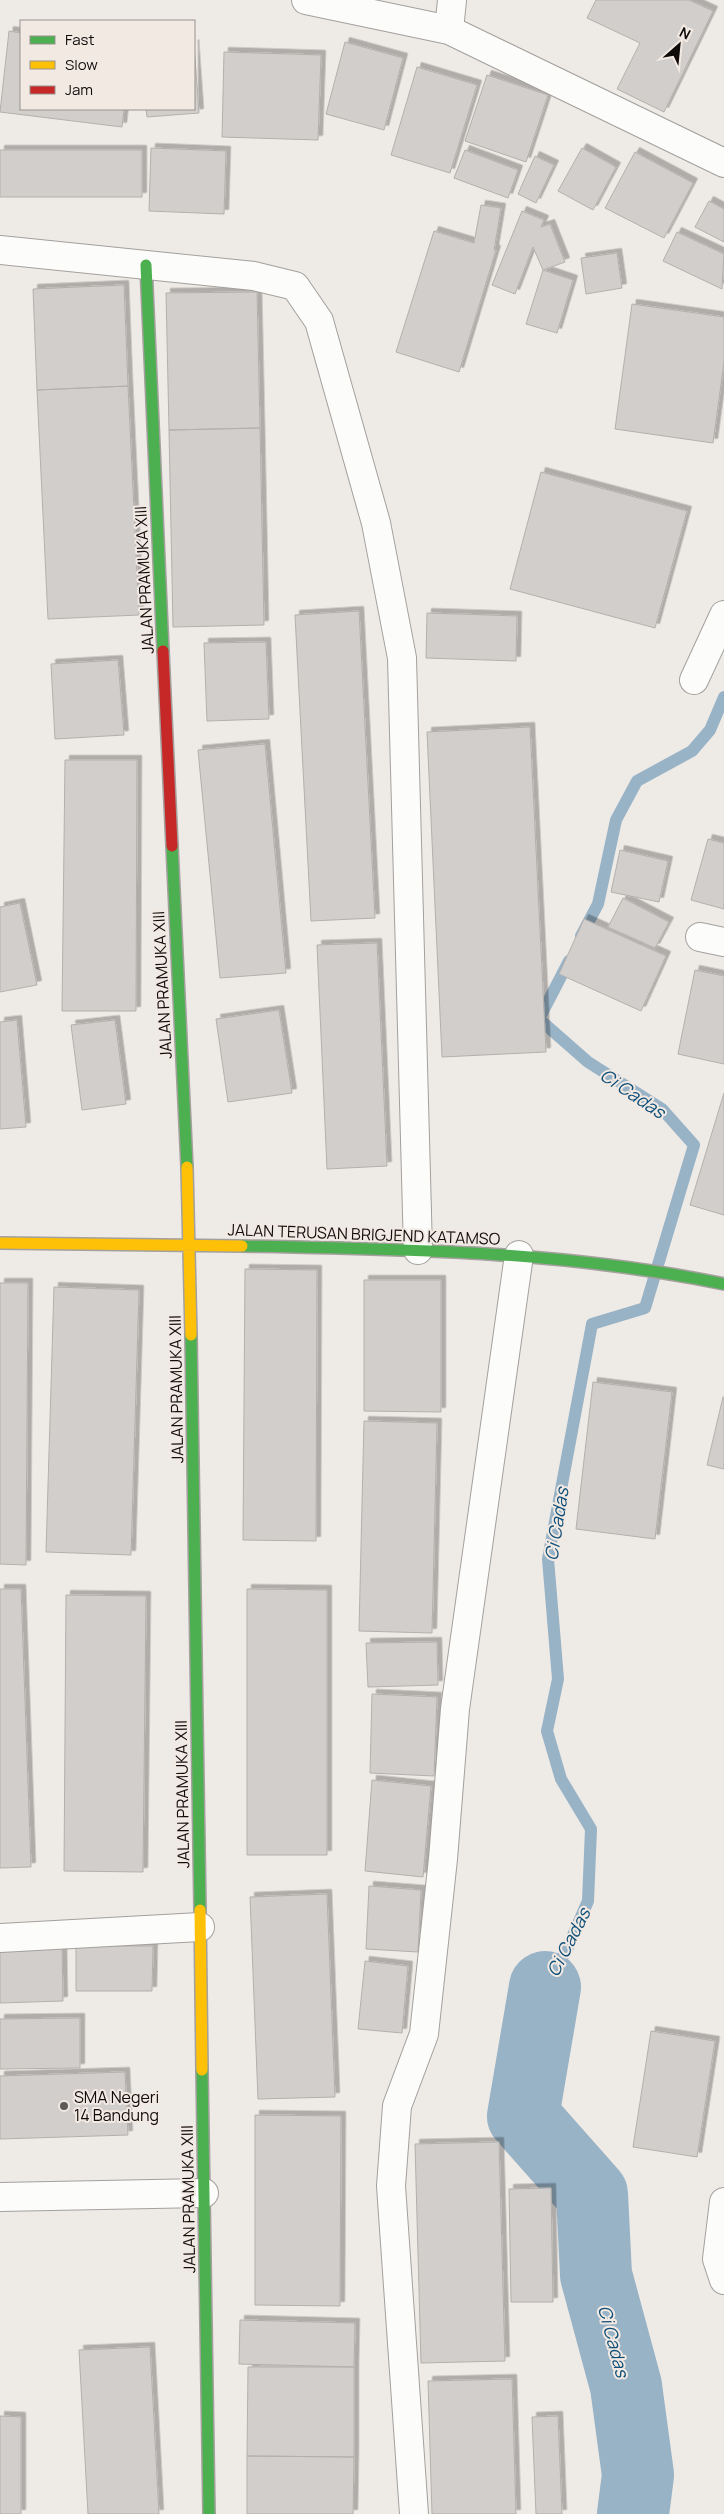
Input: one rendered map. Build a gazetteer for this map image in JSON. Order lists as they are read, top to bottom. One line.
{"streets":{"street":["JALAN PRAMUKA XIII","JALAN TERUSAN BRIGJEND KATAMSO"]},"crossings":[["JALAN PRAMUKA XIII","JALAN TERUSAN BRIGJEND KATAMSO"]],"water":["Ci Cadas"],"places":["SMA Negeri 14 Bandung"],"legend":["Fast","Slow","Jam"],"north":"top right"}
